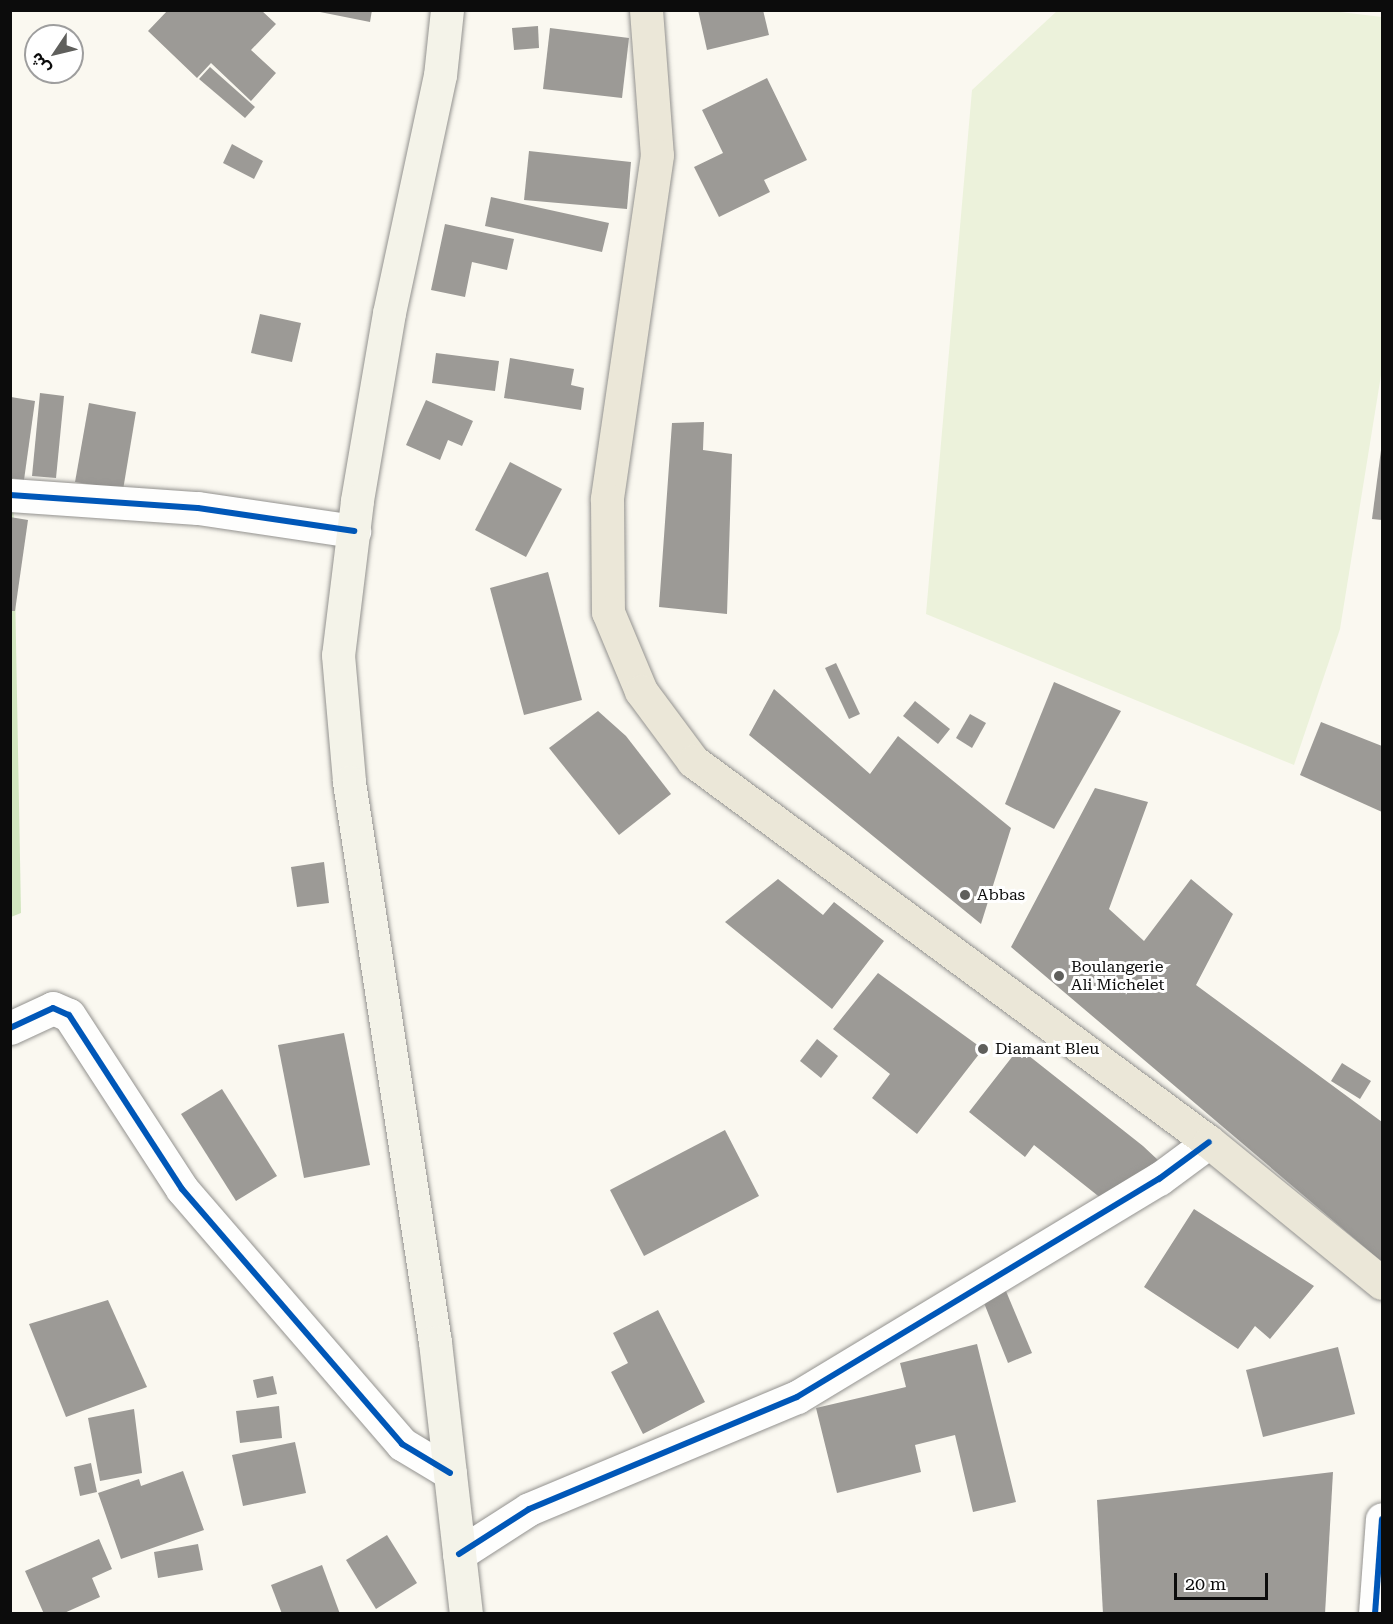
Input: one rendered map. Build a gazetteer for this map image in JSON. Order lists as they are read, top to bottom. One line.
{"places":["Abbas","Boulangerie Ali Michelet","Diamant Bleu"],"scale_bar":"20 m","north":"bottom left"}
